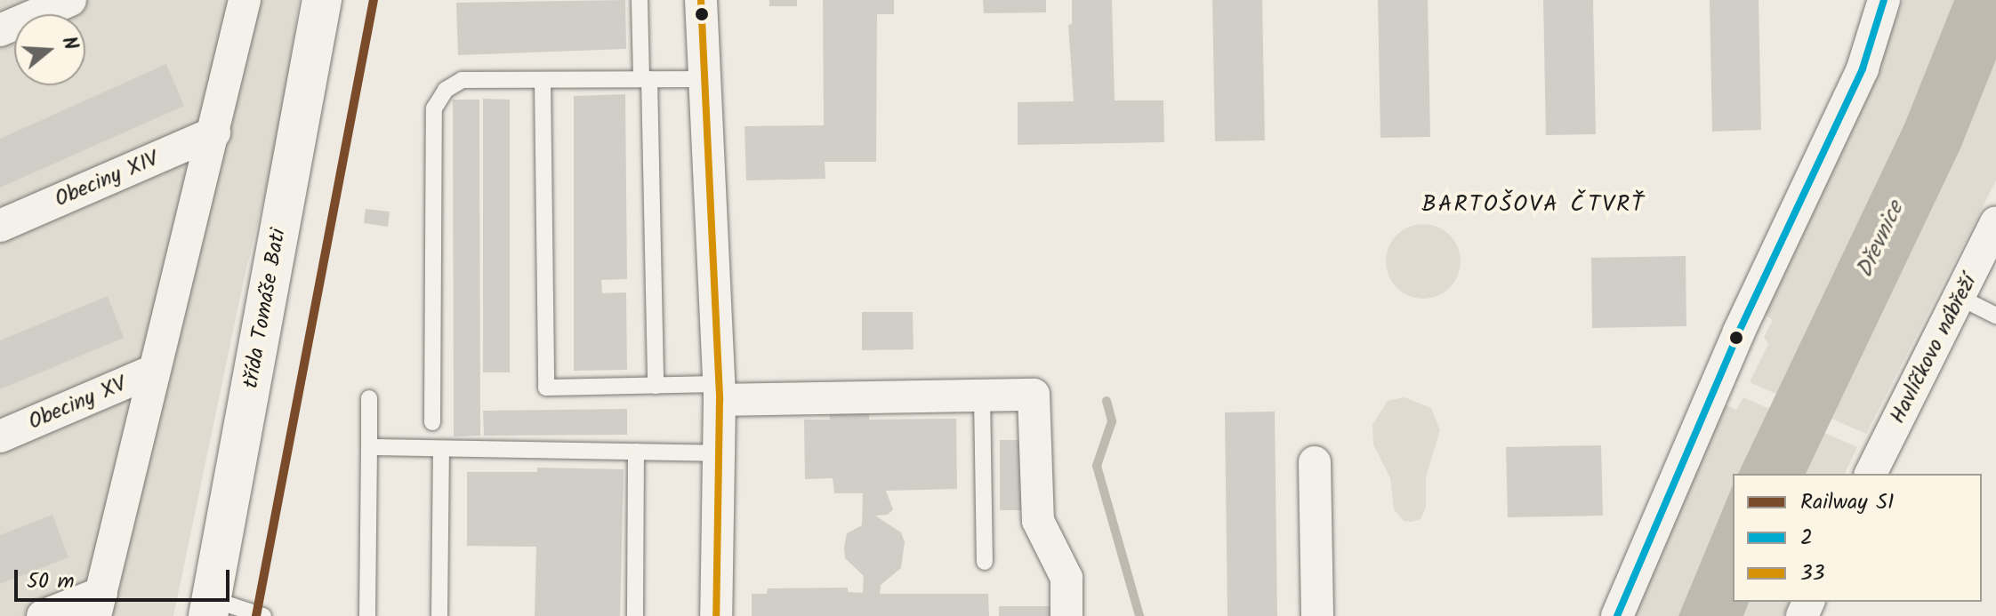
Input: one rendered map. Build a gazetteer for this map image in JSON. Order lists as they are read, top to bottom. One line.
{"streets":{"main road":["třída Tomáše Bati"],"street":["Obeciny XIV","Havlíčkovo nábřeží","Obeciny XV"]},"districts":["BARTOŠOVA ČTVRŤ"],"water":["Dřevnice"],"lines":["rail line S1","transit line 2","transit line 33"],"legend":["Railway S1","2","33"],"scale_bar":"50 m","north":"right"}
